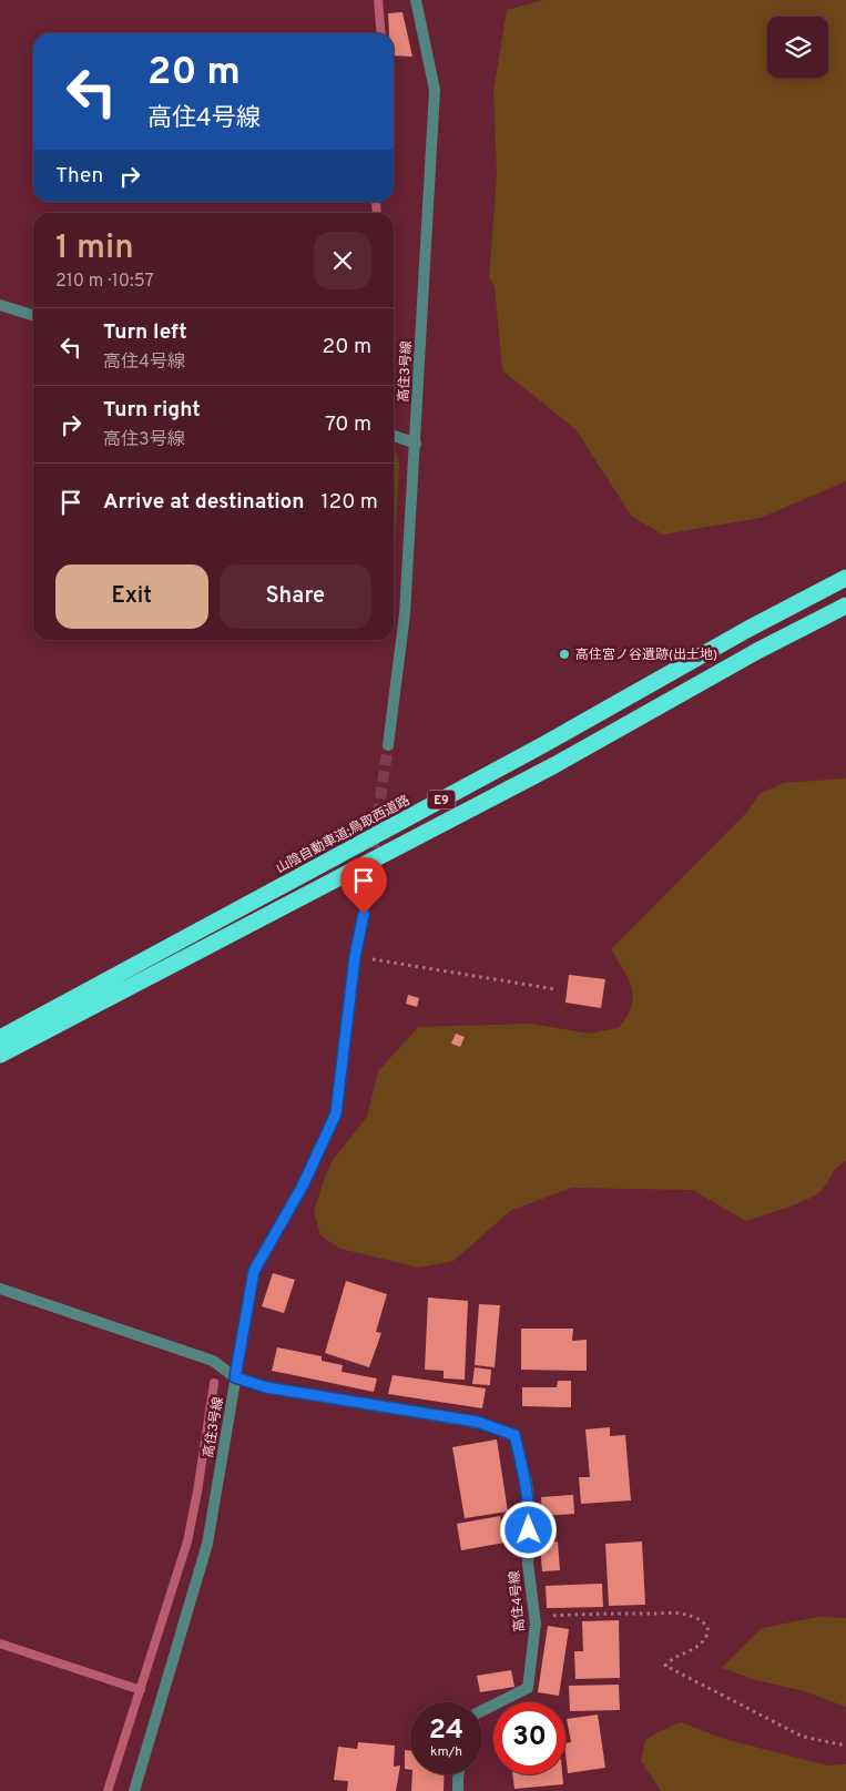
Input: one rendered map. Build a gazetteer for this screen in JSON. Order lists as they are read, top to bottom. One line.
{"streets":{"highway":["E9","山陰自動車道;鳥取西道路"],"street":["高住3号線","高住4号線"]},"crossings":[["高住3号線","高住4号線"]],"places":["高住宮ノ谷遺跡(出土地)"],"page":{"turn":["20 m","高住4号線"],"then":"Then","heading":["1 min","210 m · 10:57"],"list":[{"name":"Turn left","note":"高住4号線","value":"20 m"},{"name":"Turn right","note":"高住3号線","value":"70 m"},{"name":"Arrive at destination","value":"120 m"}],"buttons":["Exit","Share"],"speed":"24 km/h","limit":"30"}}
